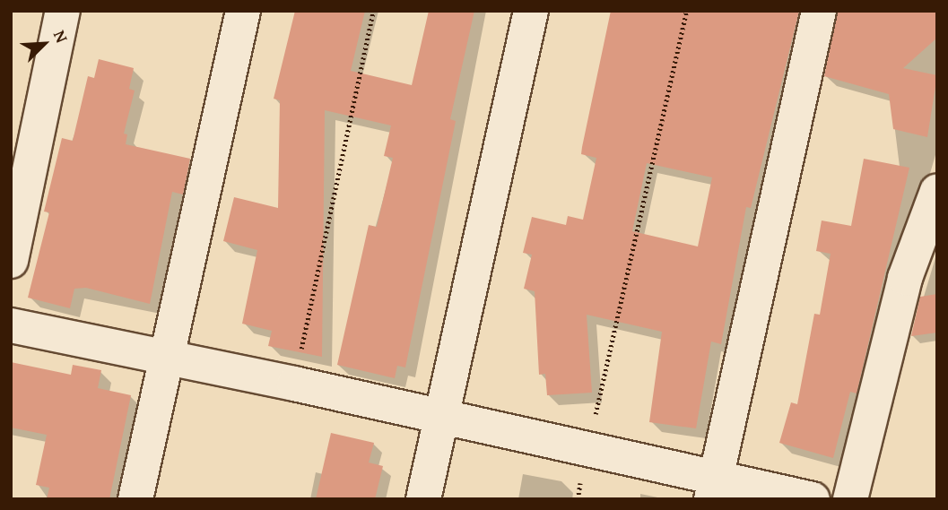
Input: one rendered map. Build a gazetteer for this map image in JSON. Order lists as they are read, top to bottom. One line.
{"north":"top right"}
